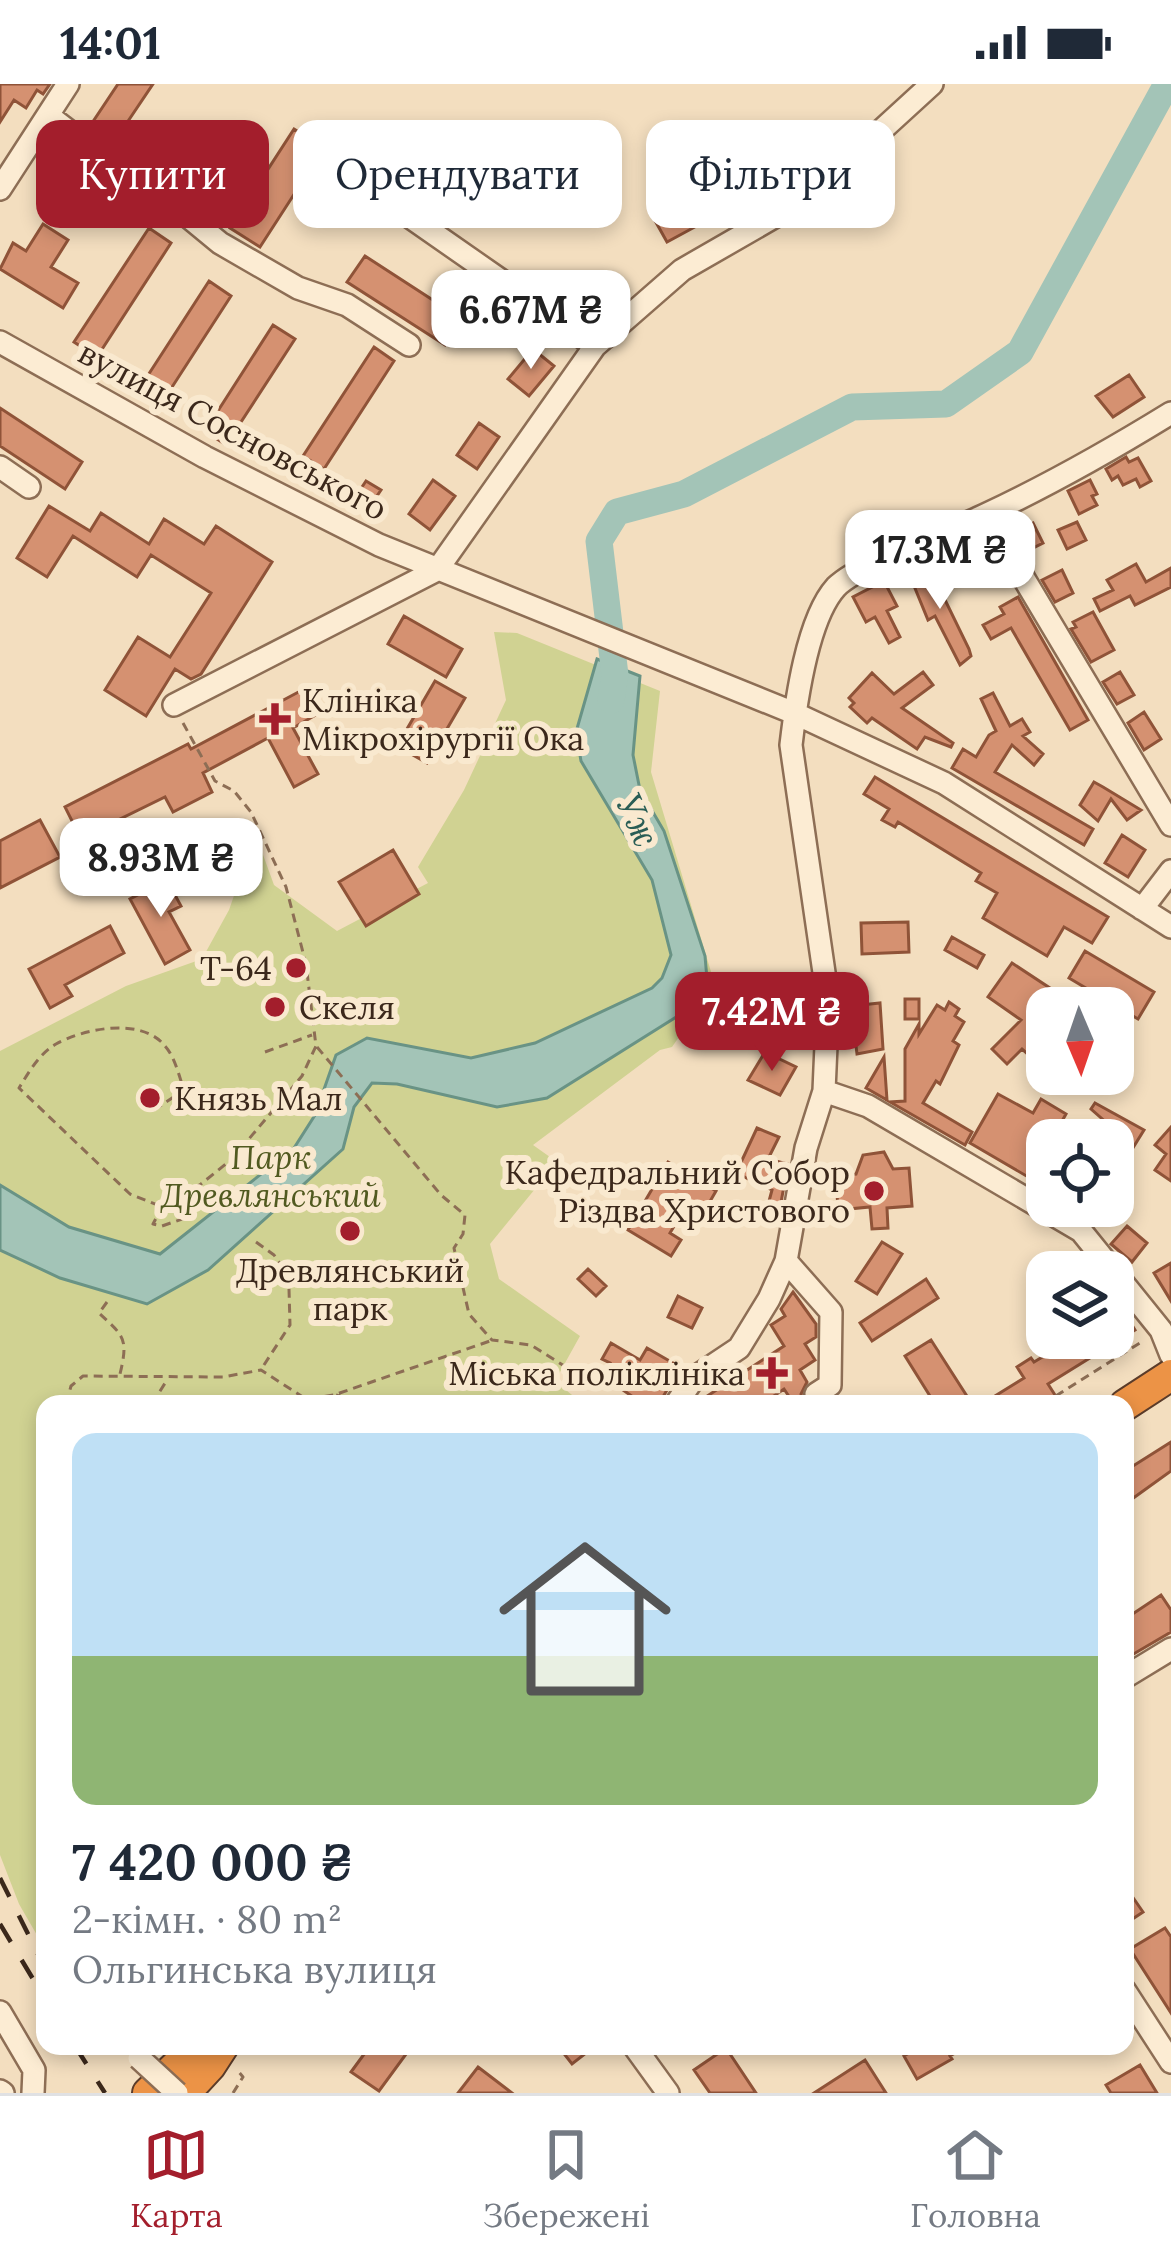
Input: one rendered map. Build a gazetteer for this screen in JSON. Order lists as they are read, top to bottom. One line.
{"streets":{"street":["вулиця Сосновського"]},"water":["Уж"],"parks":["Парк Древлянський"],"places":{"health":["Клініка Мікрохірургії Ока","Міська поліклініка"],"other":["Т-64","Скеля","Князь Мал","Кафедральний Собор Різдва Христового","Древлянський парк"]},"north":"bottom","page":{"status":"14:01","chip":["Купити","Орендувати","Фільтри"],"price":["6.67M ₴","17.3M ₴","8.93M ₴","7.42M ₴"],"list":[{"name":"7 420 000 ₴","note":"2-кімн. · 80 m² · Ольгинська вулиця"}],"tabs":["Карта","Збережені","Головна"]}}
